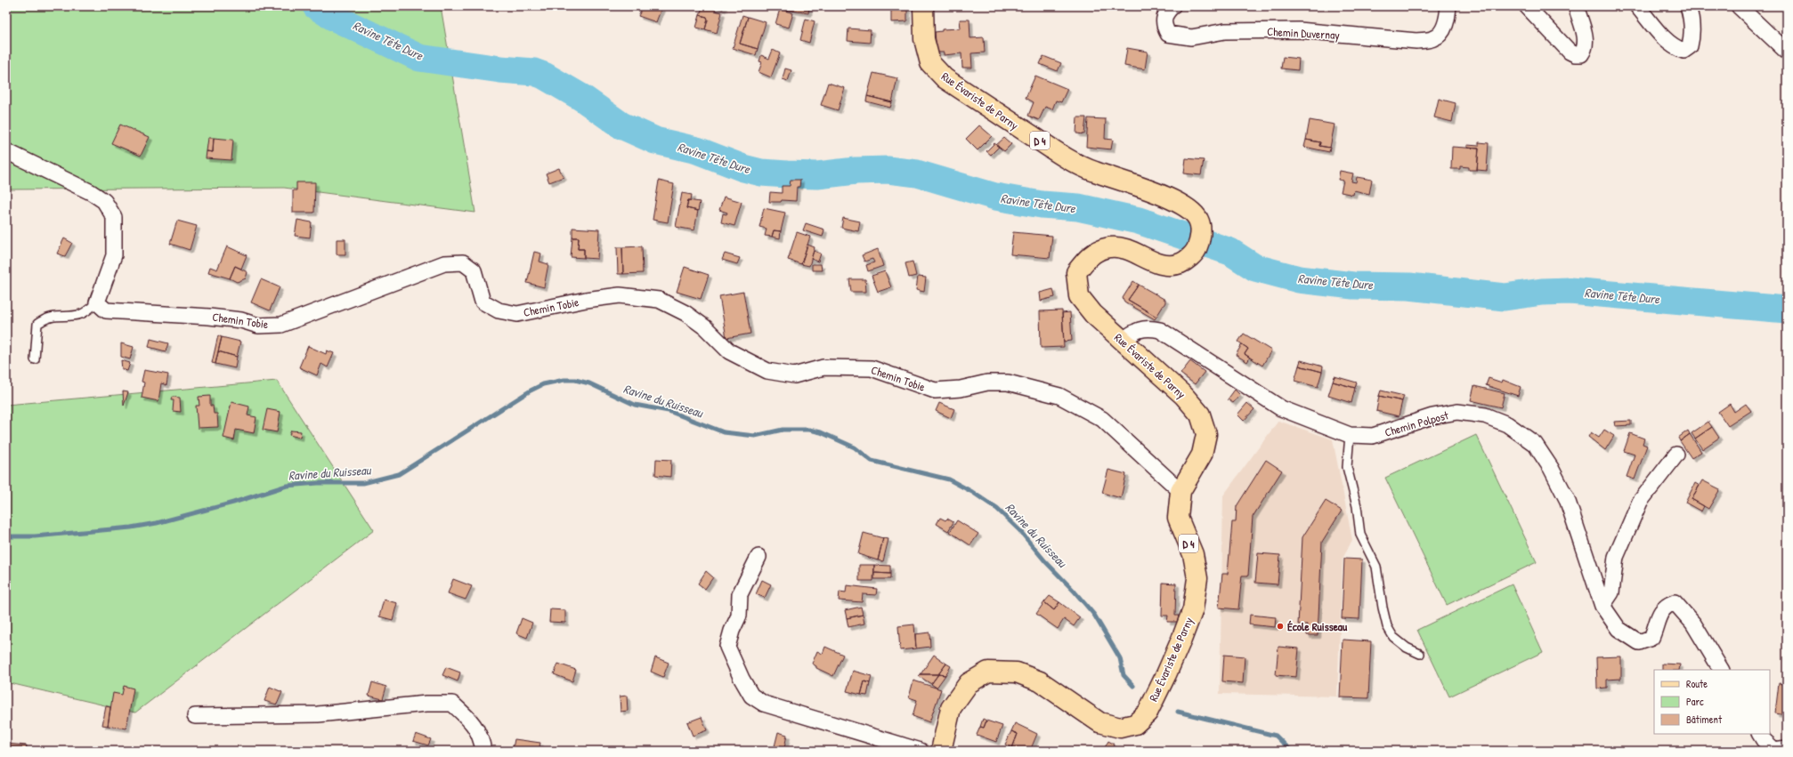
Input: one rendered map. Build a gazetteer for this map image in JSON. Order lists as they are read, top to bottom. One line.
{"streets":{"main road":["Rue Évariste de Parny","D 4"],"street":["Chemin Duvernay","Chemin Tobie","Chemin Polpost"]},"crossings":[["Rue Évariste de Parny","Chemin Tobie"],["Rue Évariste de Parny","Chemin Polpost"]],"water":["Ravine Tête Dure","Ravine du Ruisseau"],"places":["École Ruisseau"],"legend":["Route","Parc","Bâtiment"]}
